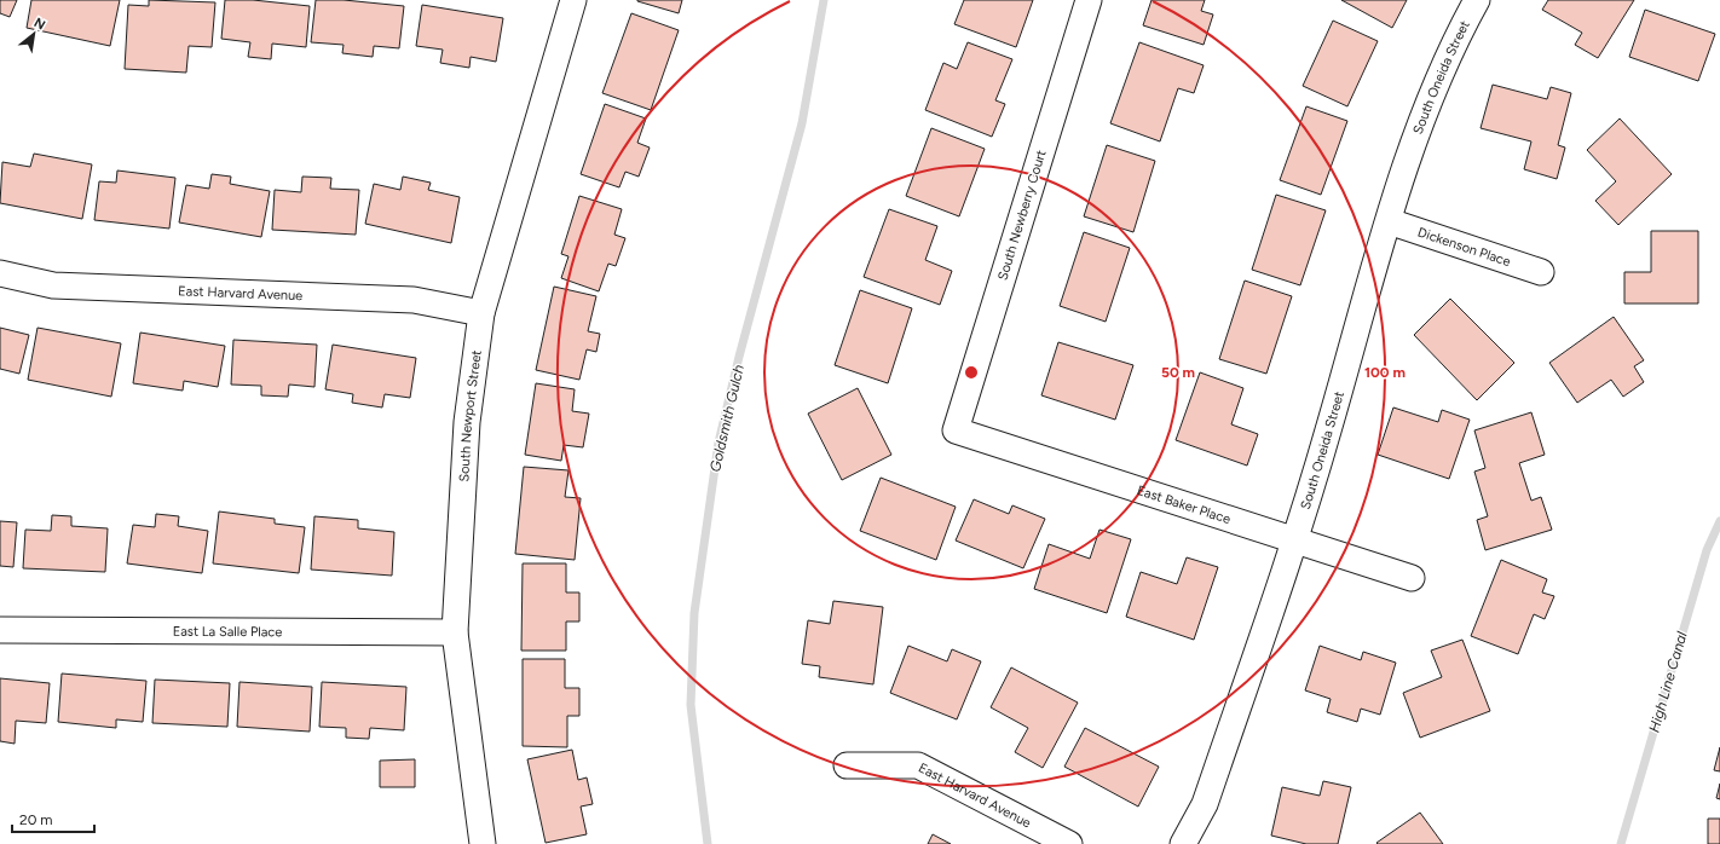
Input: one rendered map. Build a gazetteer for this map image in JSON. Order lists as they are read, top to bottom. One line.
{"streets":{"street":["South Oneida Street","South Newberry Court","Dickenson Place","East Harvard Avenue","South Newport Street","East Baker Place","East La Salle Place"]},"crossings":[["South Oneida Street","Dickenson Place"],["South Oneida Street","East Baker Place"],["South Newberry Court","East Baker Place"],["East Harvard Avenue","South Newport Street"],["South Newport Street","East La Salle Place"]],"water":["Goldsmith Gulch","High Line Canal"],"scale_bar":"20 m","north":"top right","rings":["50 m","100 m"]}
